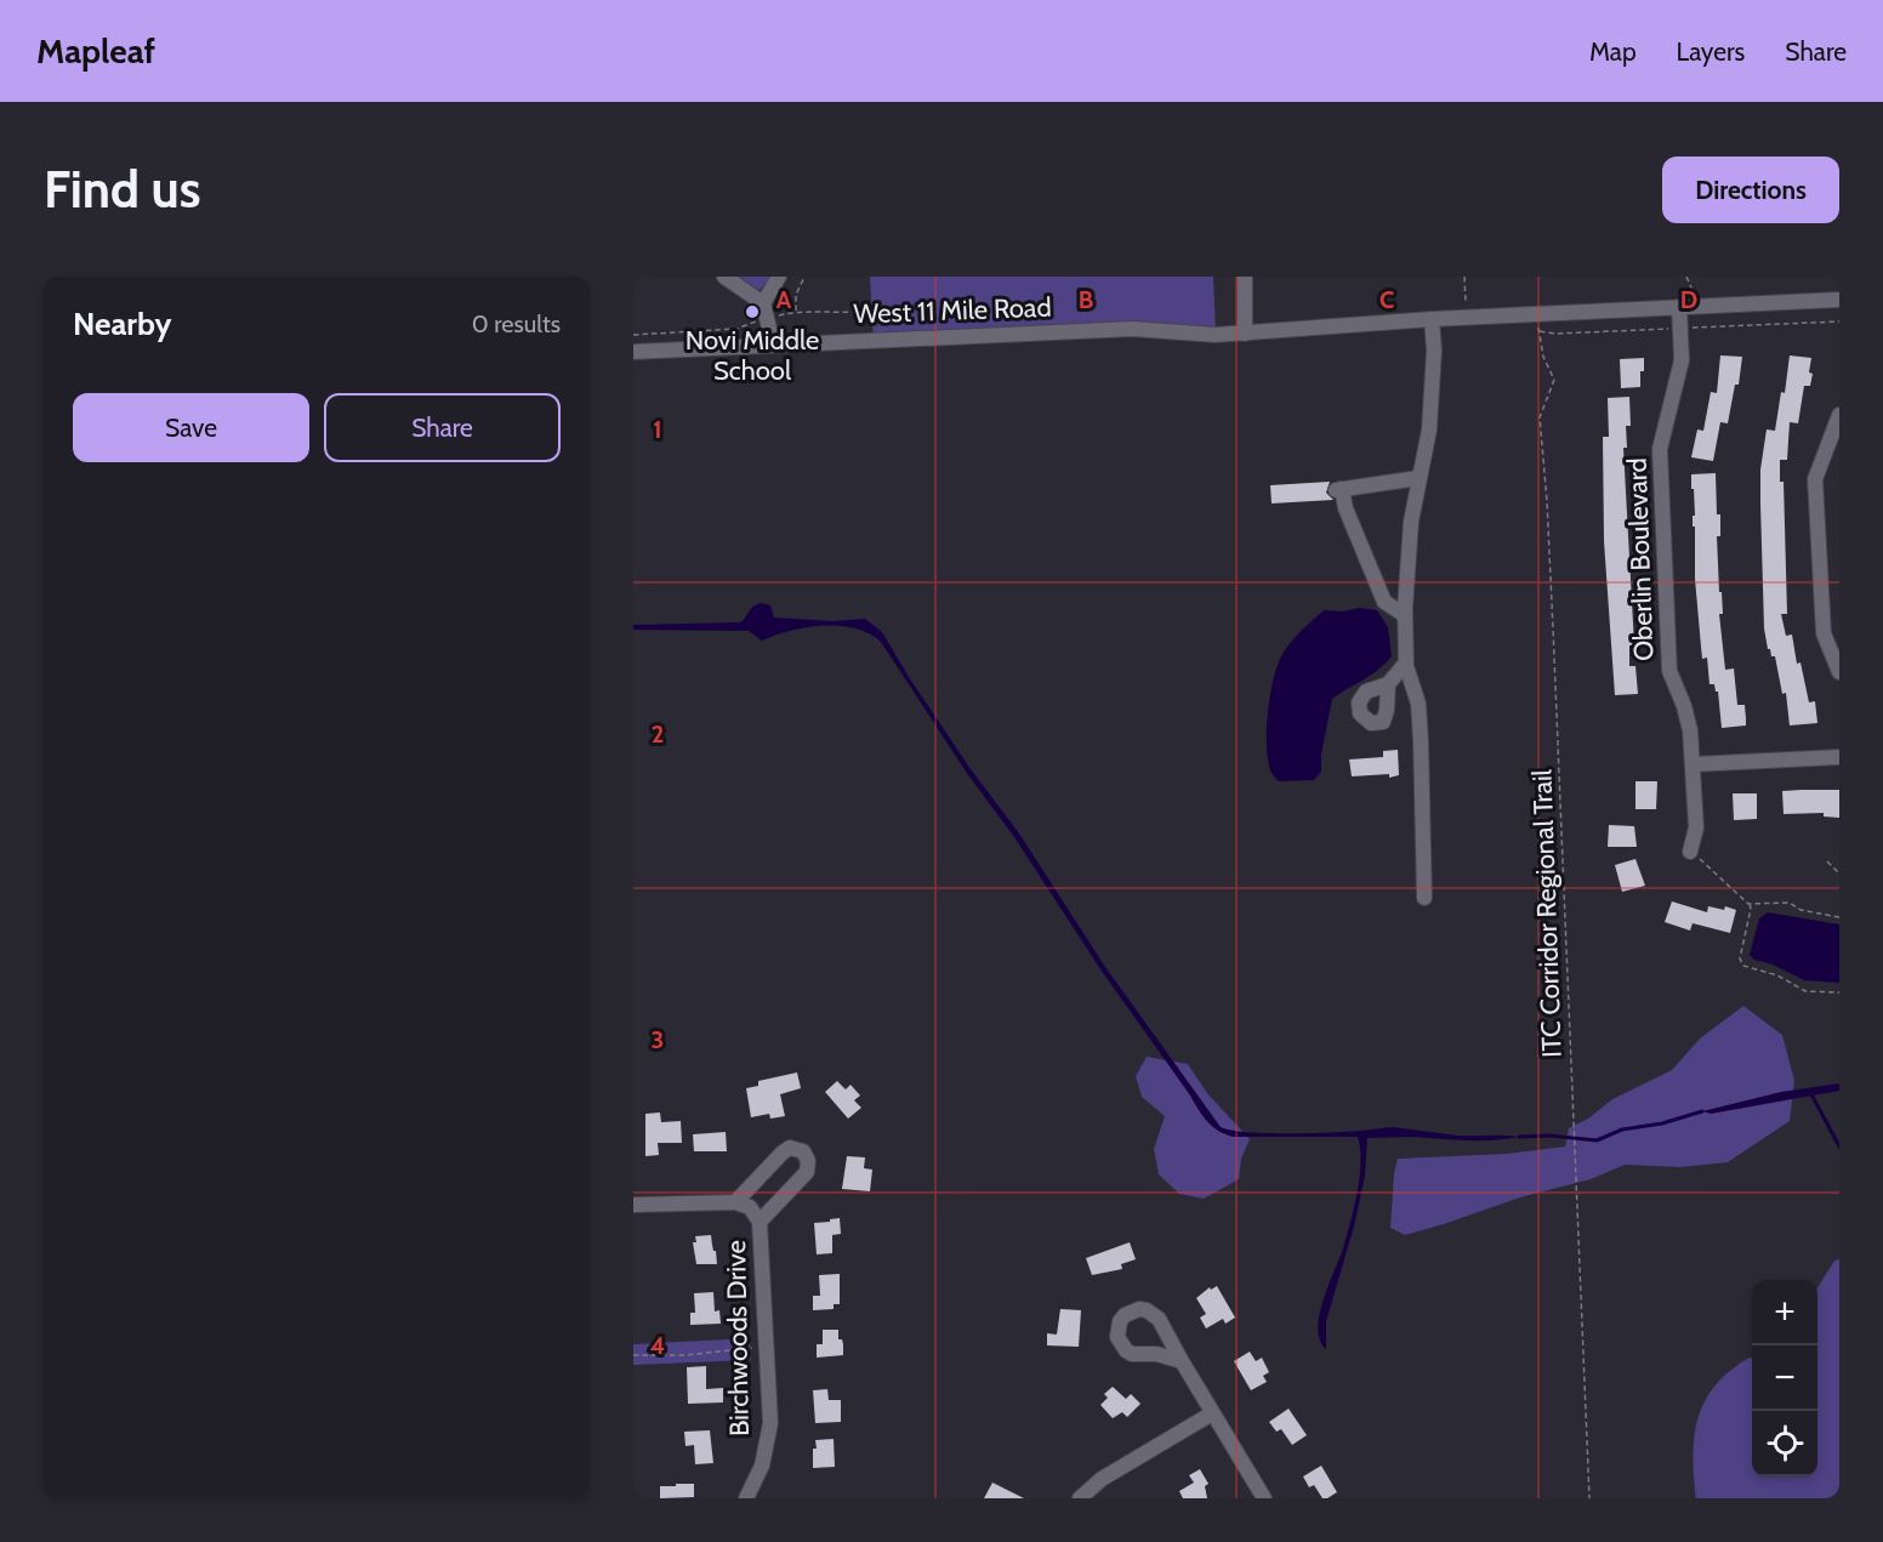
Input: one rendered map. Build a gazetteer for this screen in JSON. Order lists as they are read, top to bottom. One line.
{"streets":{"street":["West 11 Mile Road","Oberlin Boulevard","Birchwoods Drive"],"path":["ITC Corridor Regional Trail"]},"crossings":[["West 11 Mile Road","Oberlin Boulevard"]],"places":["Novi Middle School"],"page":{"header":"Mapleaf","nav":["Map","Layers","Share"],"buttons":["Directions",["Save","Share"]],"title":"Find us","heading":["Nearby","0 results"],"map_buttons":["+","−"]},"grid":{"columns":["A","B","C","D"],"rows":["1","2","3","4"]}}
